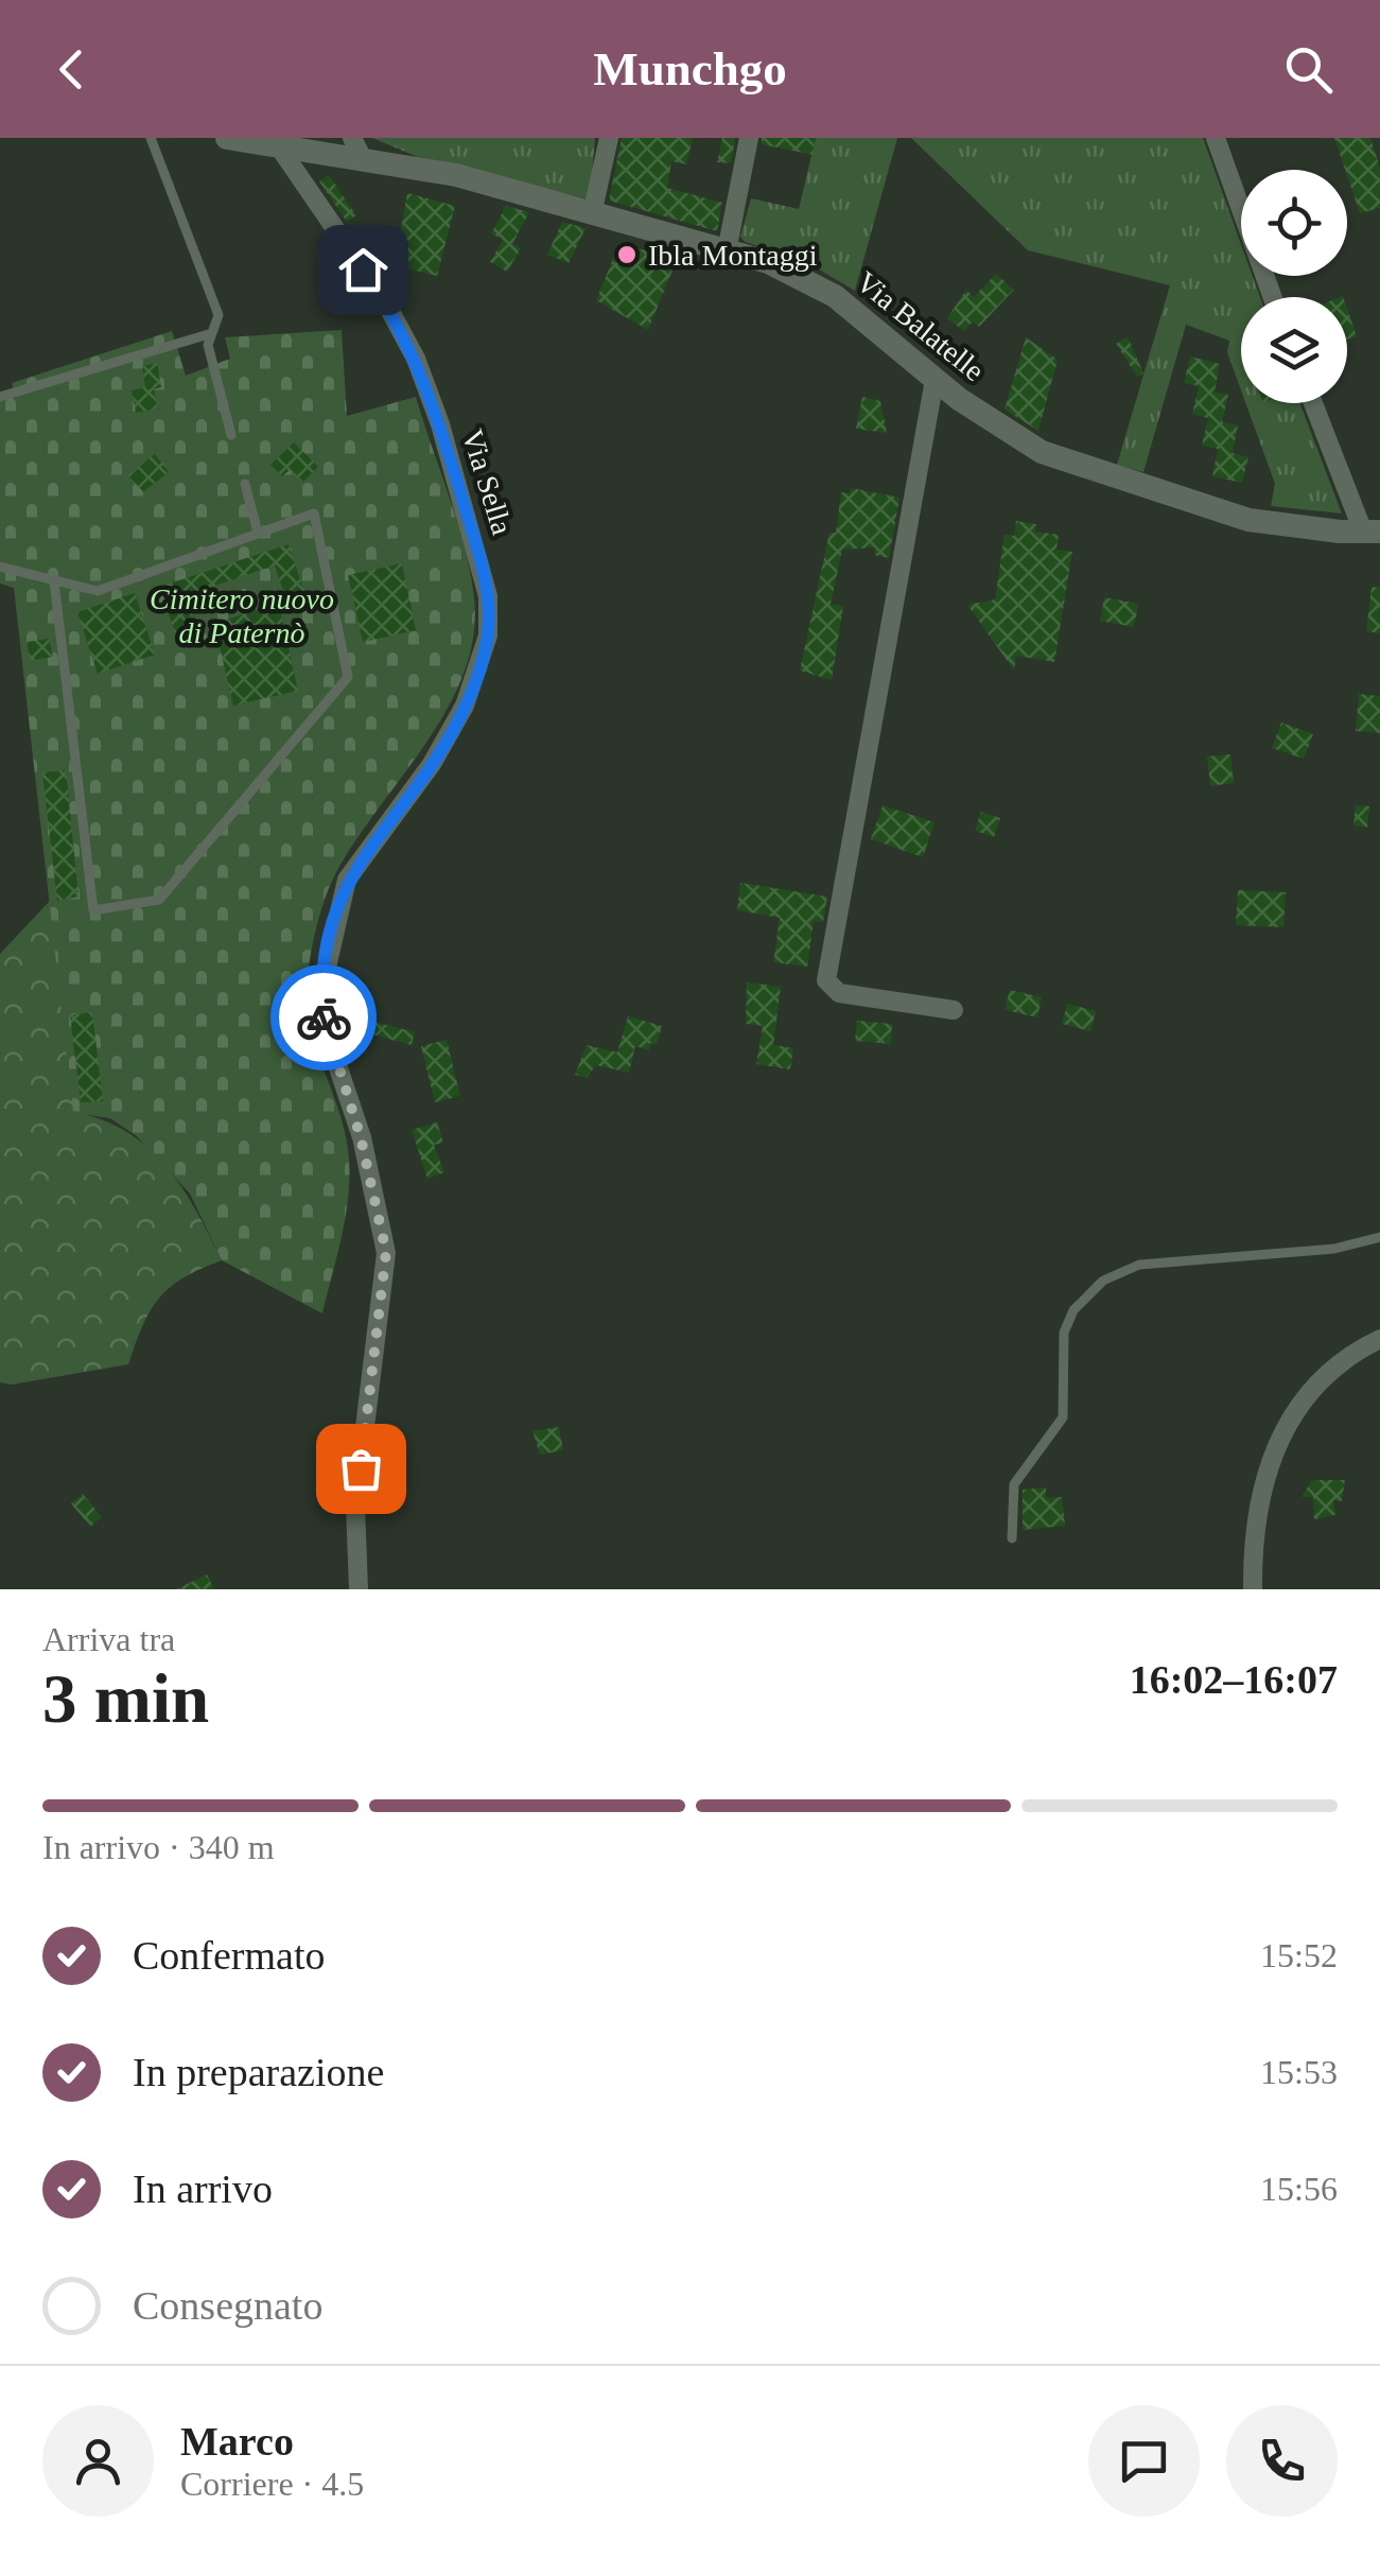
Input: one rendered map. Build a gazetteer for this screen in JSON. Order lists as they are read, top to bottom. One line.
{"streets":{"street":["Via Balatelle","Via Sella"]},"crossings":[["Via Balatelle","Via Sella"]],"parks":["Cimitero nuovo di Paternò"],"places":["Ibla Montaggi"],"page":{"header":"Munchgo","heading":["3 min","Arriva tra","16:02–16:07"],"panel":["Marco","Corriere · 4.5"],"bar":"In arrivo · 340 m","list":[["Confermato","15:52"],["In preparazione","15:53"],["In arrivo","15:56"],"Consegnato"]}}
